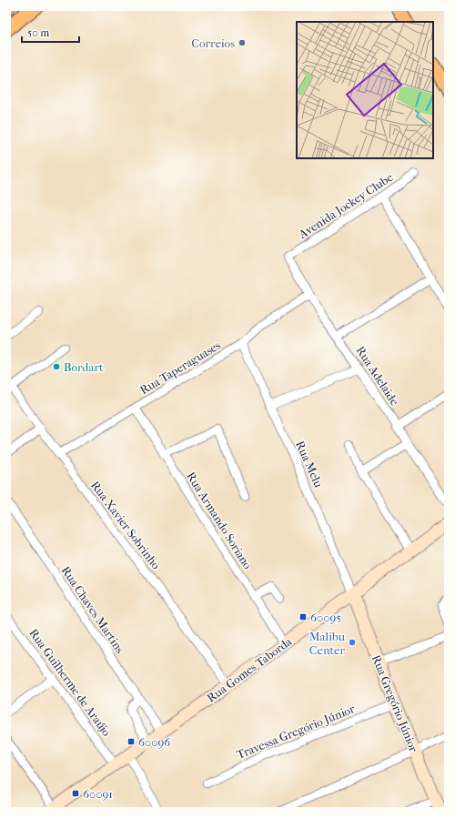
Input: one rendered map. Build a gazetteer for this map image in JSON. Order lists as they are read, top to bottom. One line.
{"streets":{"main road":["Rua Gomes Taborda","Rua Gregório Júnior"],"street":["Avenida Jockey Clube","Rua Taperaguases","Rua Adelaide","Rua Melu","Rua Armando Soriano","Rua Xavier Sobrinho","Rua Chaves Martins","Rua Guilherme de Araújo","Travessa Gregório Júnior"]},"crossings":[["Avenida Jockey Clube","Rua Adelaide"],["Rua Taperaguases","Rua Adelaide"],["Rua Taperaguases","Rua Melu"],["Rua Taperaguases","Rua Armando Soriano"],["Rua Taperaguases","Rua Xavier Sobrinho"],["Rua Melu","Rua Gomes Taborda"],["Rua Melu","Rua Gregório Júnior"],["Rua Armando Soriano","Rua Gomes Taborda"],["Rua Xavier Sobrinho","Rua Gomes Taborda"],["Rua Chaves Martins","Rua Gomes Taborda"],["Rua Gomes Taborda","Rua Guilherme de Araújo"],["Rua Gomes Taborda","Rua Gregório Júnior"],["Rua Gregório Júnior","Travessa Gregório Júnior"]],"places":{"other":["Correios","Bordart","Malibu Center"],"transit":["60095","60096","60091"]},"scale_bar":"50 m"}
